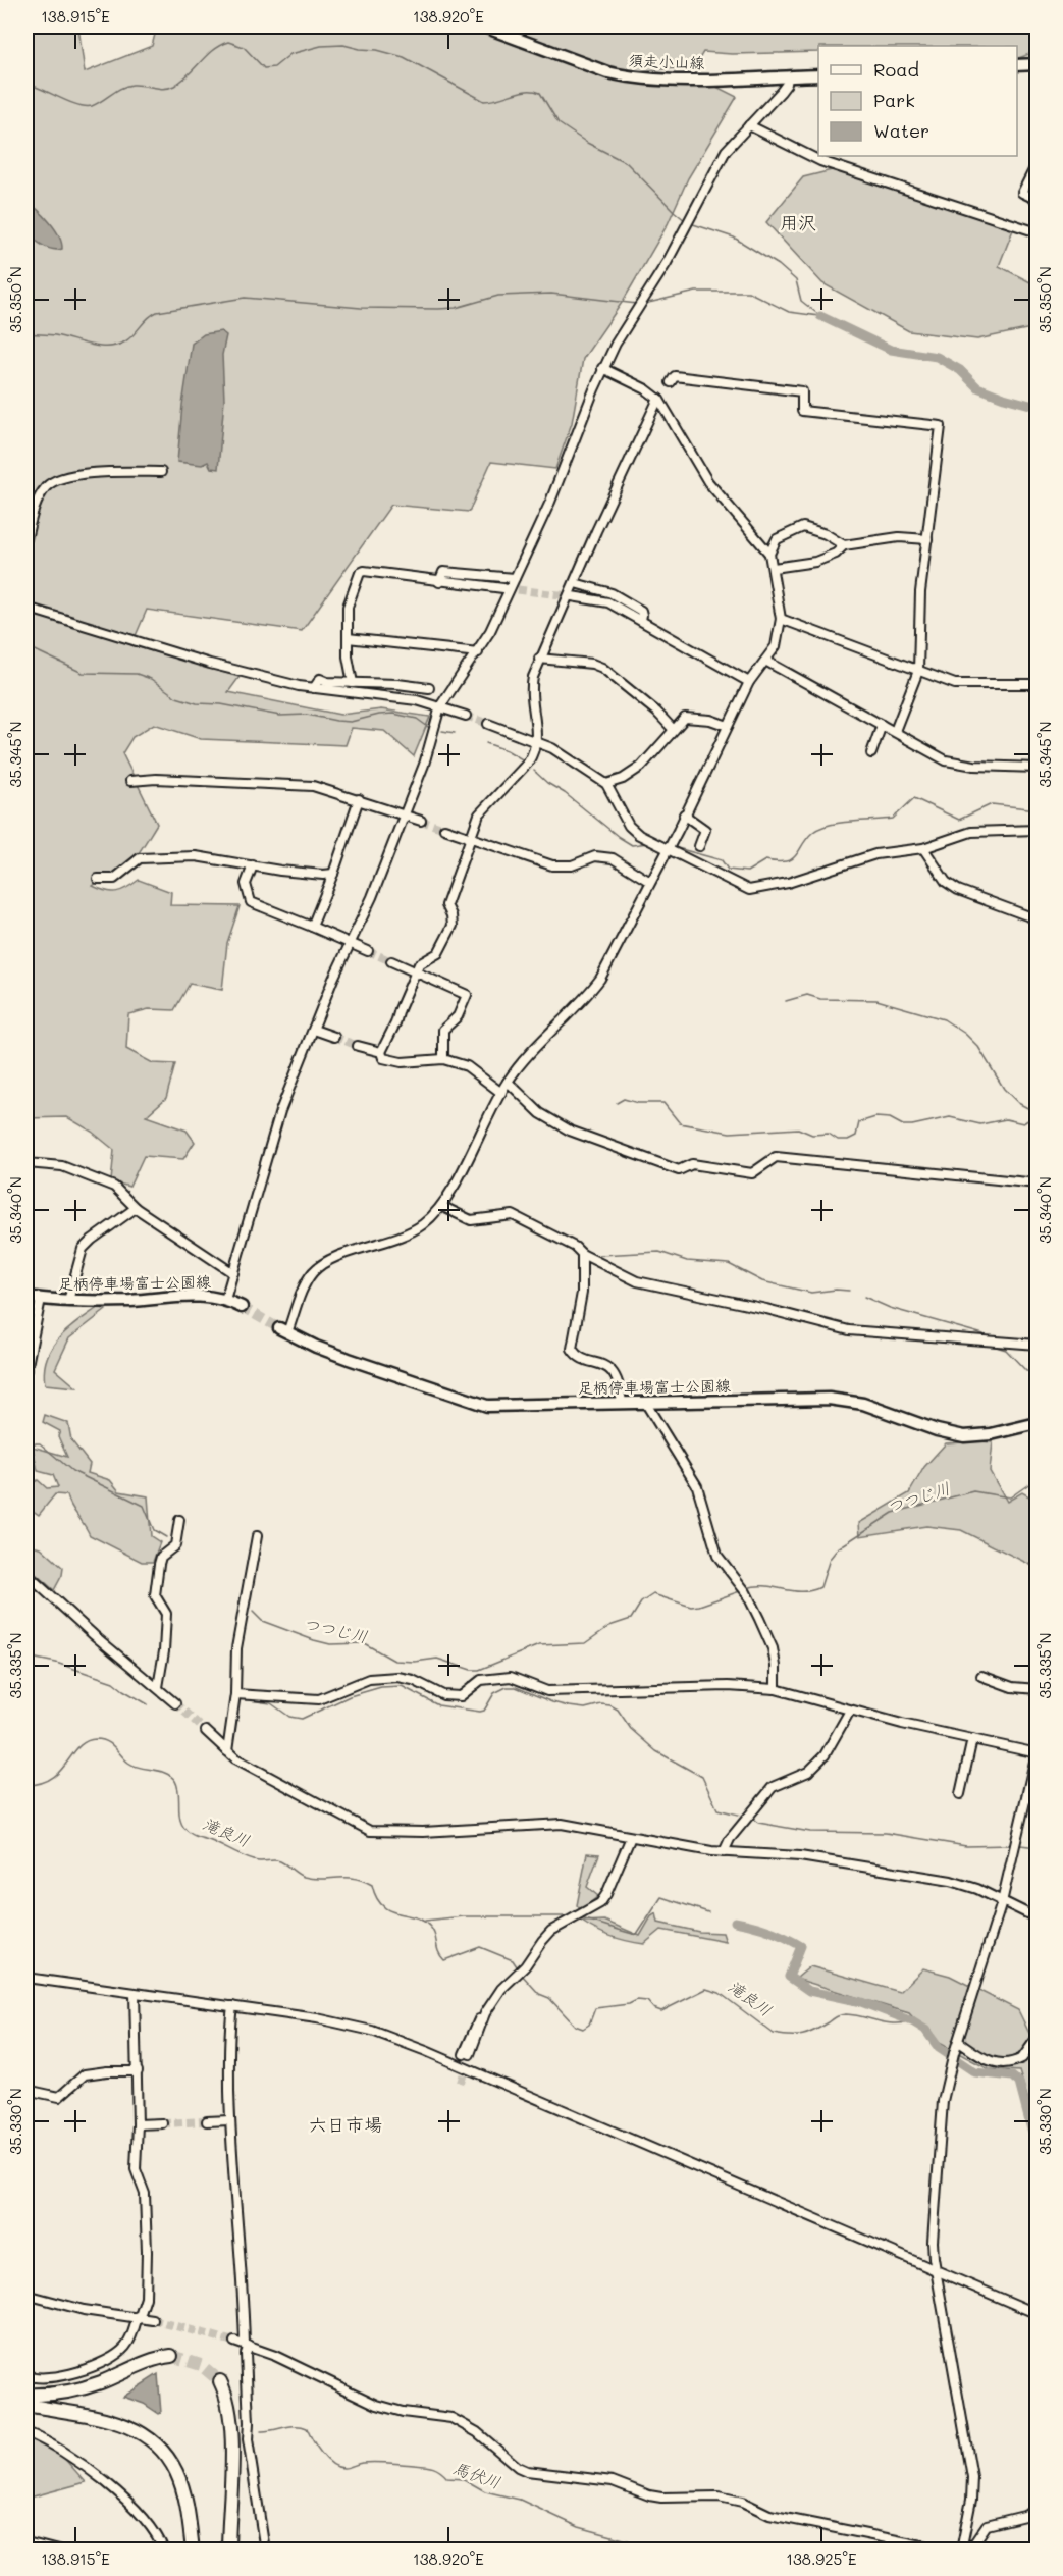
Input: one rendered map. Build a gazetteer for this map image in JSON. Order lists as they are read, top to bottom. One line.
{"streets":{"main road":["須走小山線","足柄停車場富士公園線"]},"districts":["用沢","六日市場"],"water":["つつじ川","滝良川","馬伏川"],"legend":["Road","Park","Water"],"coordinates":["138.915°E","138.920°E","35.350°N","35.345°N","35.340°N","35.335°N","35.330°N","138.925°E"]}
